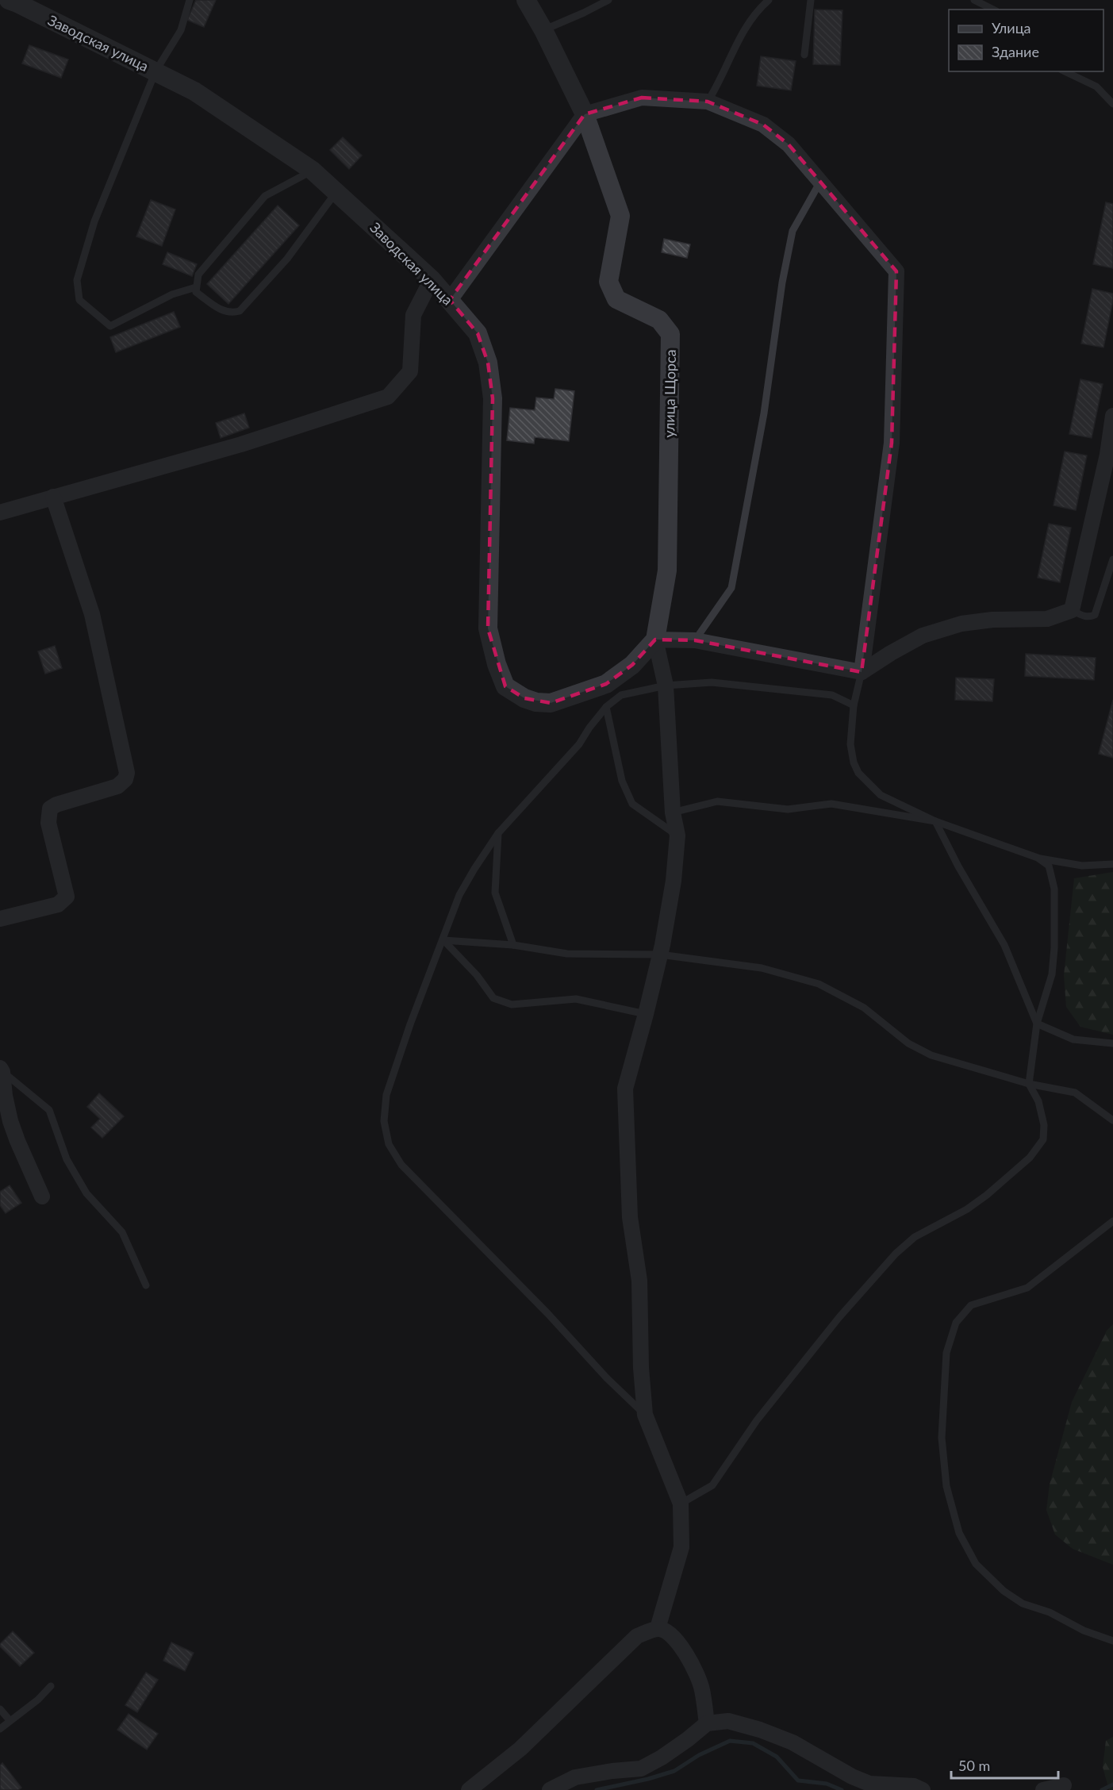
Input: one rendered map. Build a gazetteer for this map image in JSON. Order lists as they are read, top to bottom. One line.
{"streets":{"street":["Заводская улица","улица Щорса"]},"crossings":[["Заводская улица","улица Щорса"]],"legend":["Улица","Здание"],"scale_bar":"50 m"}
